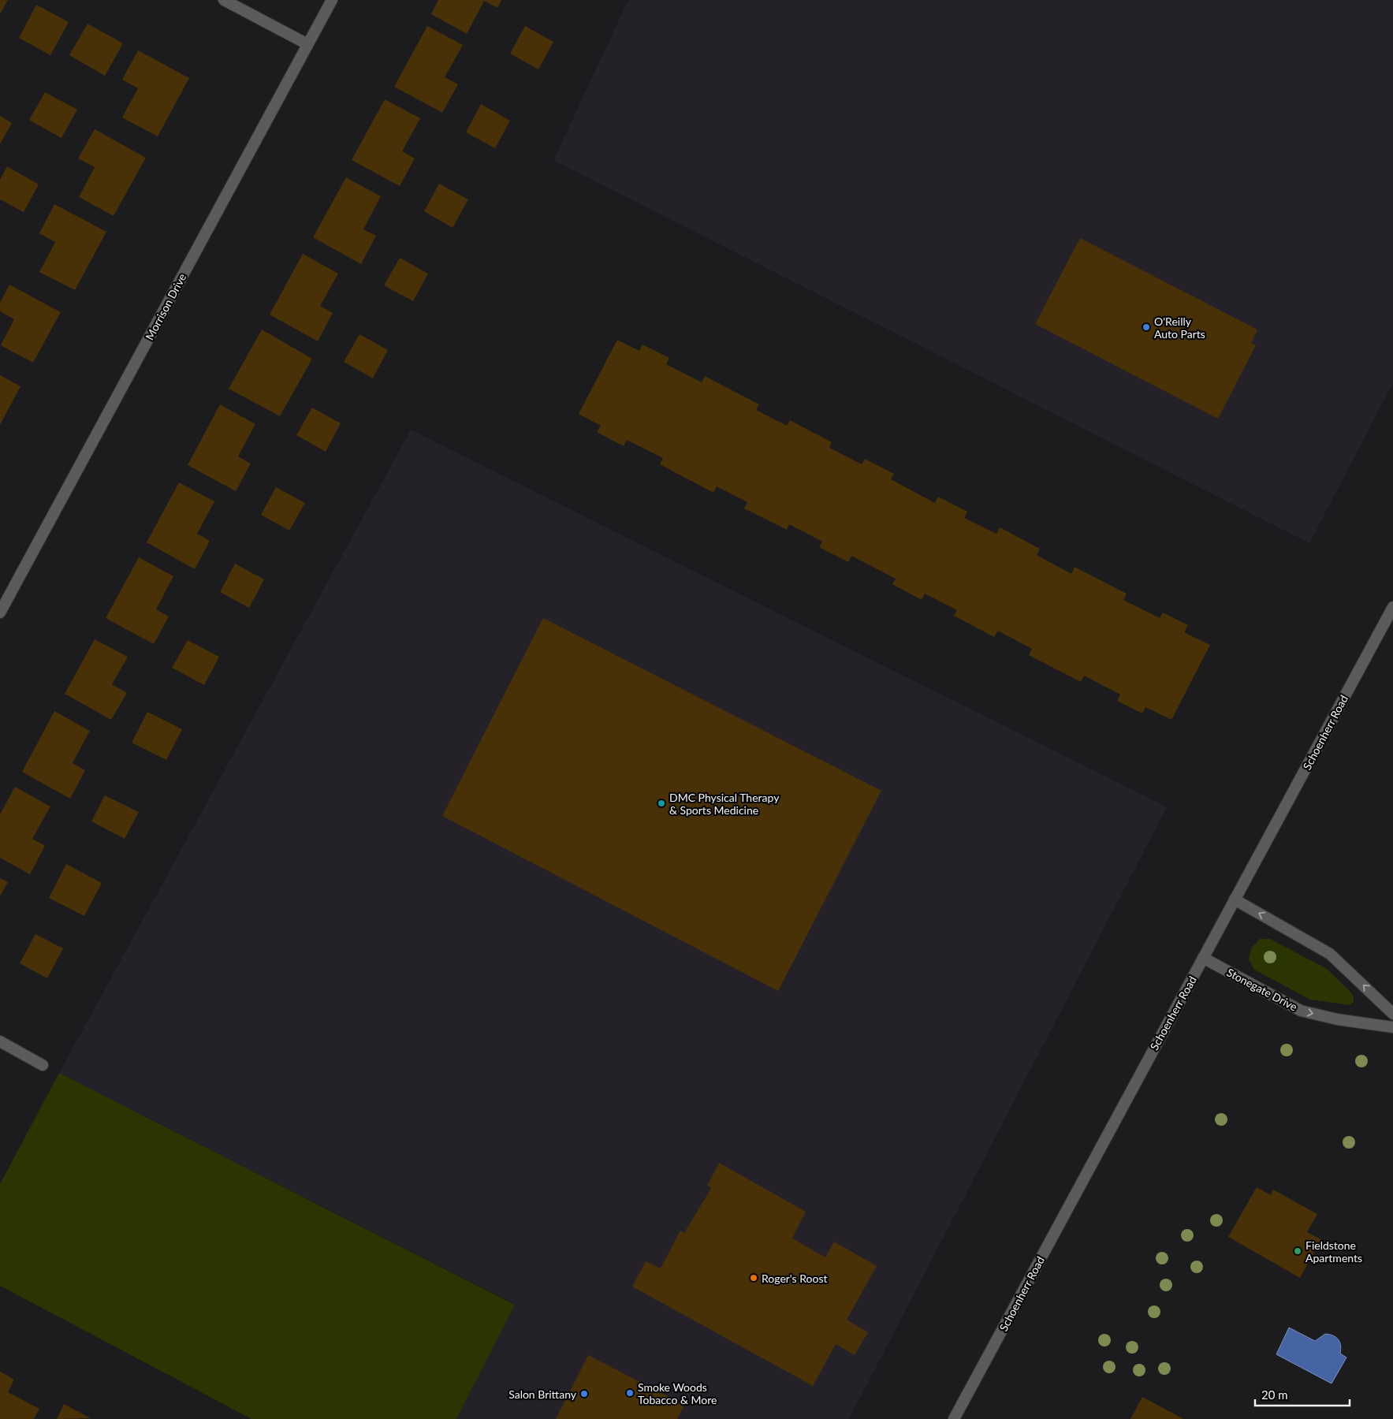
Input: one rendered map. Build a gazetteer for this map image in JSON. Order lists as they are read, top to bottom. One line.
{"streets":{"street":["Morrison Drive","Schoenherr Road","Stonegate Drive"]},"crossings":[["Schoenherr Road","Stonegate Drive"]],"places":["O'Reilly Auto Parts","DMC Physical Therapy & Sports Medicine","Fieldstone Apartments","Roger's Roost","Smoke Woods Tobacco & More","Salon Brittany"],"scale_bar":"20 m"}
